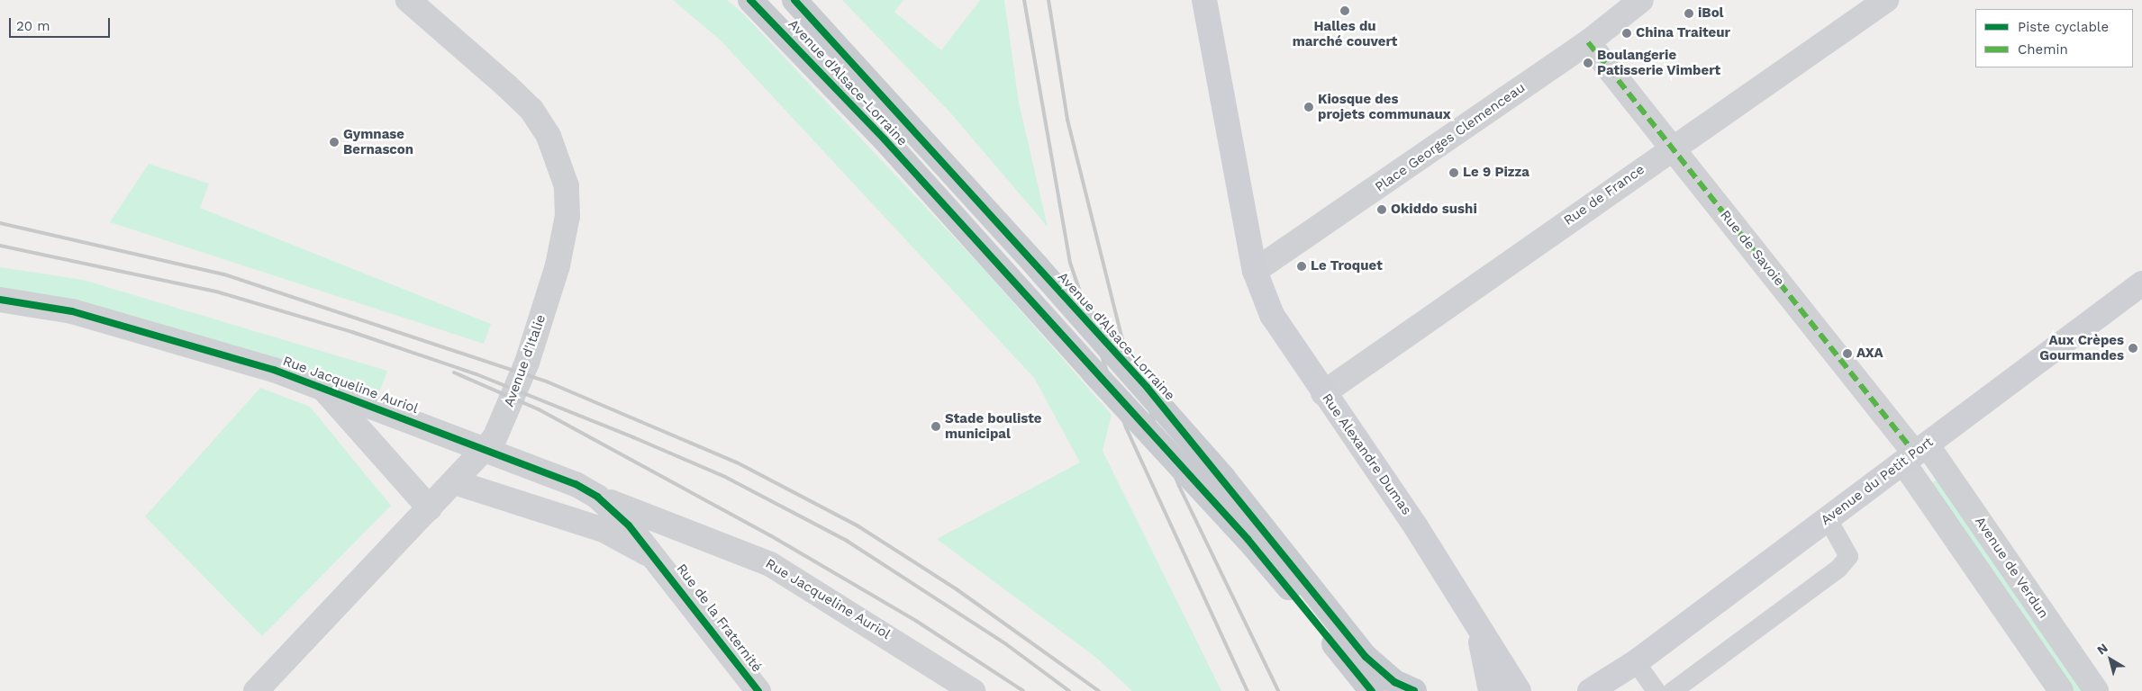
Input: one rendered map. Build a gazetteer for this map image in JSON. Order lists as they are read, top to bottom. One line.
{"streets":{"main road":["Avenue d'Alsace-Lorraine"],"street":["Place Georges Clemenceau","Rue de France","Rue de Savoie","Avenue d'Italie","Rue Jacqueline Auriol","Rue Alexandre Dumas","Avenue du Petit Port","Avenue de Verdun","Rue de la Fraternité"]},"crossings":[["Place Georges Clemenceau","Rue de Savoie"],["Place Georges Clemenceau","Rue Alexandre Dumas"],["Rue de France","Rue de Savoie"],["Rue de France","Rue Alexandre Dumas"],["Rue de Savoie","Avenue du Petit Port"],["Rue de Savoie","Avenue de Verdun"],["Avenue d'Italie","Rue Jacqueline Auriol"],["Avenue d'Italie","Rue de la Fraternité"],["Rue Jacqueline Auriol","Rue de la Fraternité"],["Avenue du Petit Port","Avenue de Verdun"]],"places":["Halles du marché couvert","iBol","China Traiteur","Boulangerie Patisserie Vimbert","Kiosque des projets communaux","Gymnase Bernascon","Le 9 Pizza","Okiddo sushi","Le Troquet","Aux Crèpes Gourmandes","AXA","Stade bouliste municipal"],"legend":["Piste cyclable","Chemin"],"scale_bar":"20 m","north":"top left"}
